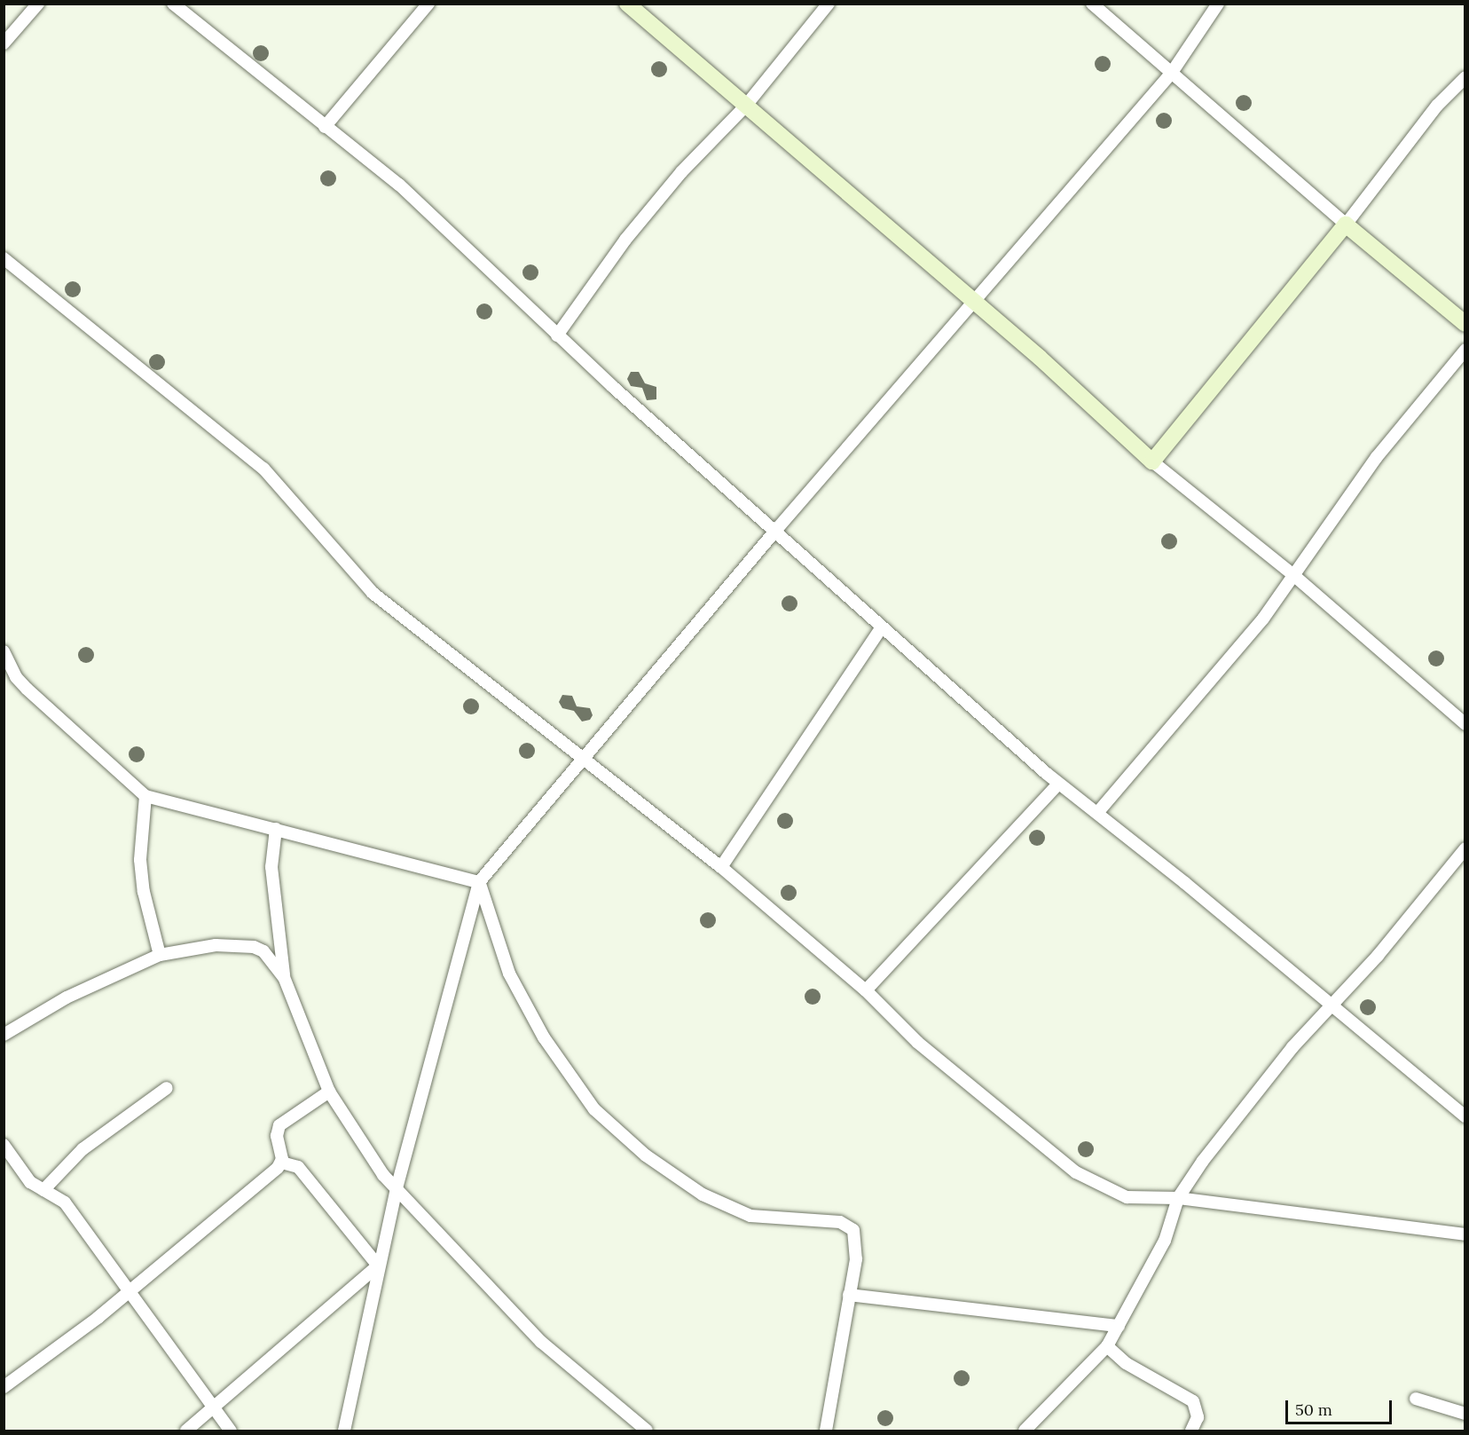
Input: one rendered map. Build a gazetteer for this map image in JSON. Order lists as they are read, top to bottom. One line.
{"scale_bar":"50 m"}
